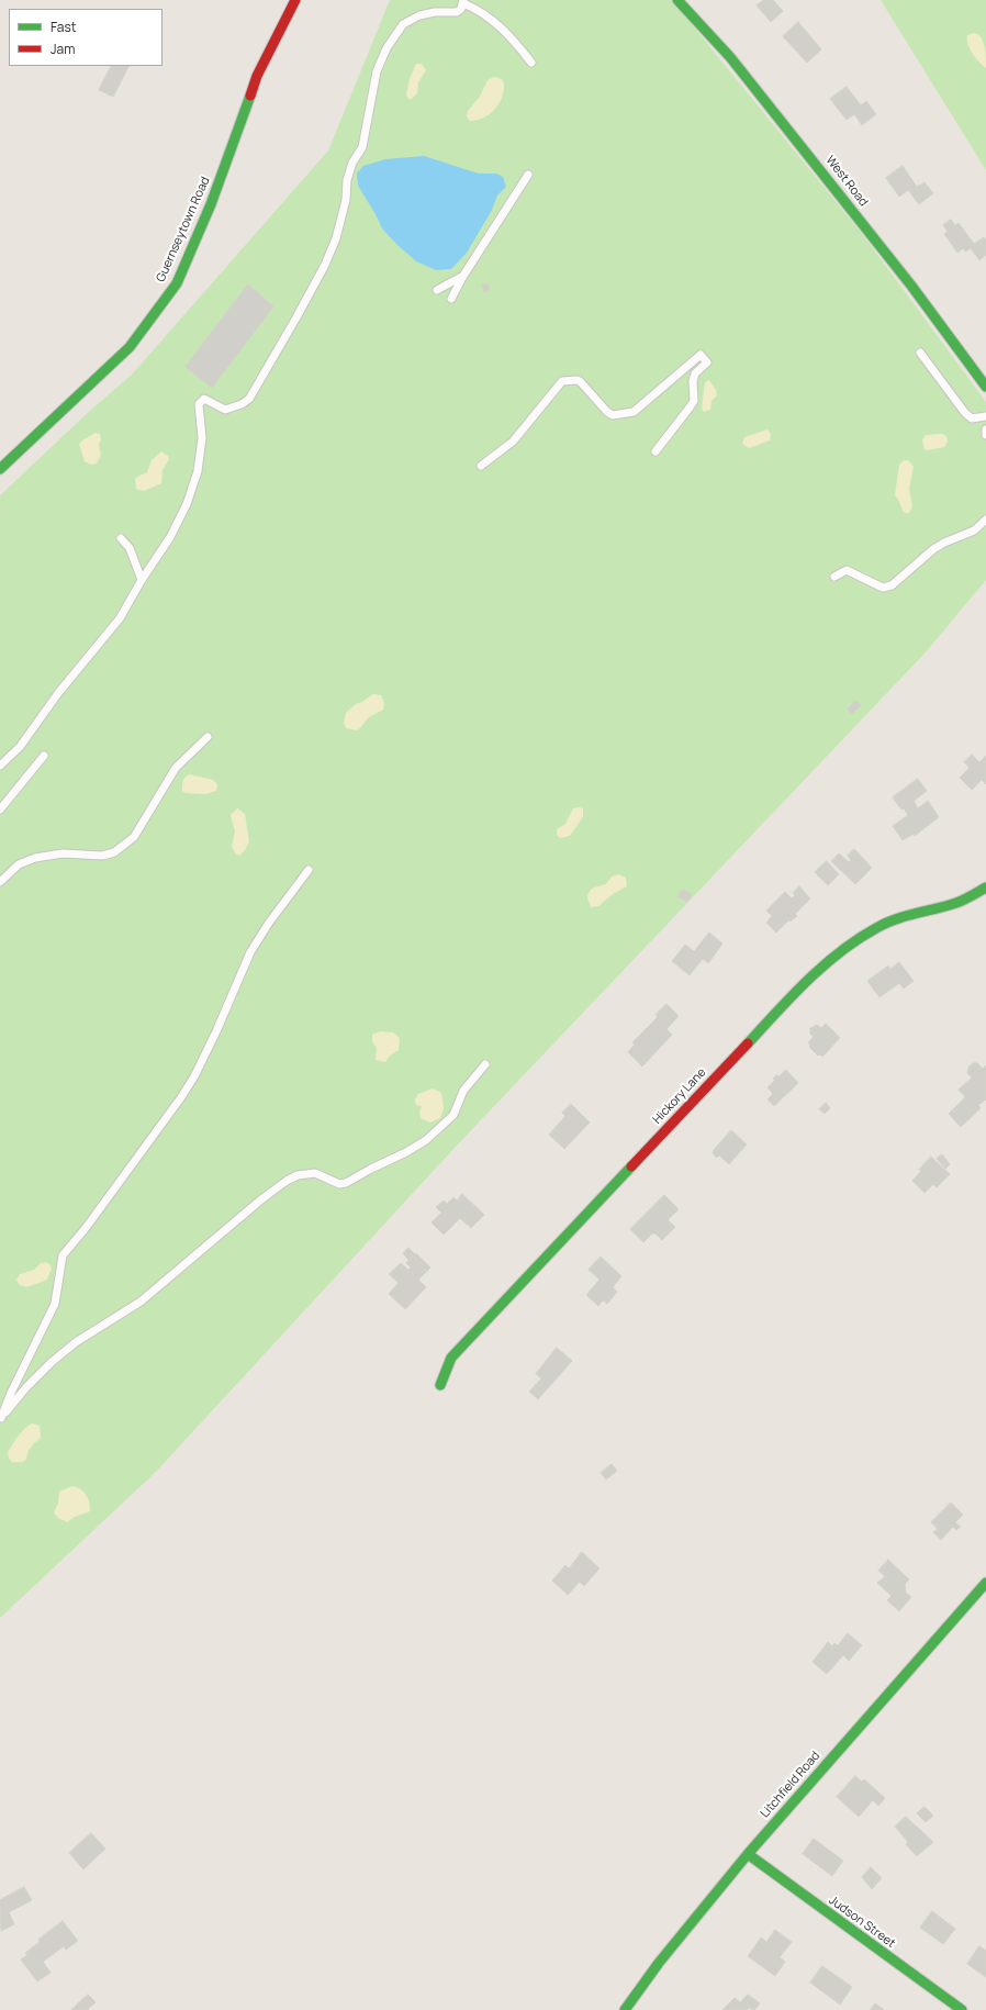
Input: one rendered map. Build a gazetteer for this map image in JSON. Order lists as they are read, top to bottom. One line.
{"streets":{"street":["West Road","Guernseytown Road","Hickory Lane","Litchfield Road","Judson Street"]},"crossings":[["Litchfield Road","Judson Street"]],"legend":["Fast","Jam"]}
